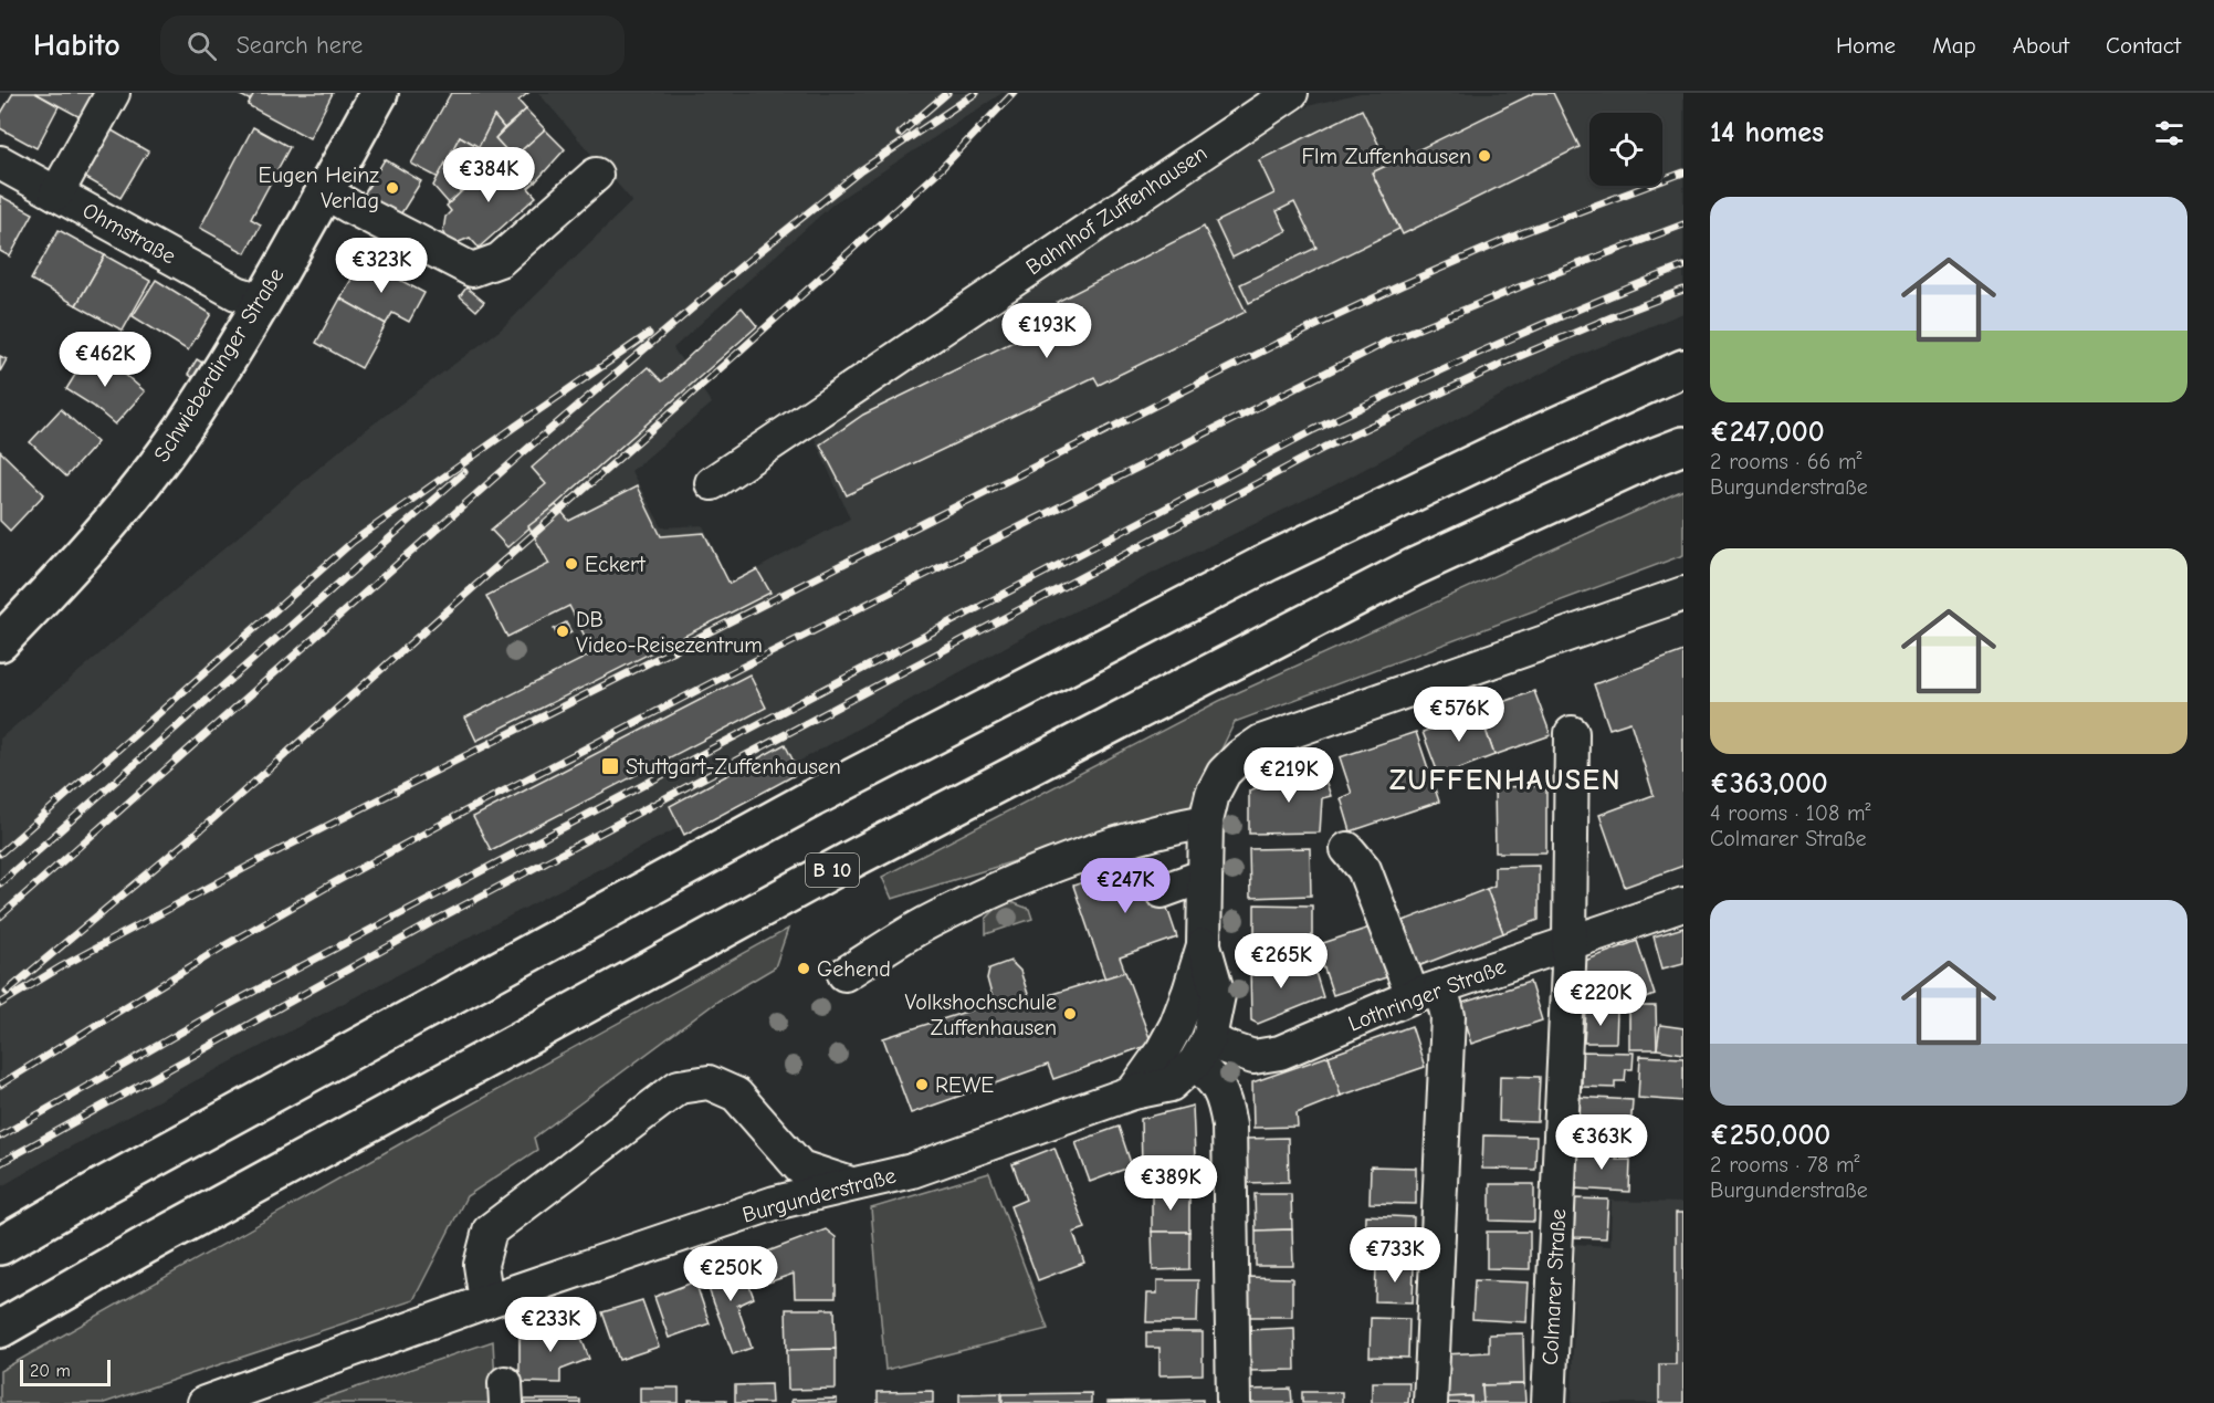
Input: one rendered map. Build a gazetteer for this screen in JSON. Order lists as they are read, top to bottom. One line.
{"streets":{"main road":["Schwieberdinger Straße","B 10"],"street":["Bahnhof Zuffenhausen","Ohmstraße","Lothringer Straße","Burgunderstraße","Colmarer Straße"]},"crossings":[["Ohmstraße","Schwieberdinger Straße"],["Lothringer Straße","Burgunderstraße"],["Lothringer Straße","Colmarer Straße"]],"districts":["ZUFFENHAUSEN"],"places":{"other":["Flm Zuffenhausen","Eugen Heinz Verlag","Eckert","DB Video-Reisezentrum","Gehend","Volkshochschule Zuffenhausen","REWE"],"transit":["Stuttgart-Zuffenhausen"]},"scale_bar":"20 m","page":{"header":"Habito","search":"Search here","nav":["Home","Map","About","Contact"],"heading":"14 homes","price":["€384K","€323K","€193K","€462K","€576K","€219K","€247K","€265K","€220K","€363K","€389K","€733K","€250K","€233K"],"list":[{"name":"€247,000","note":"2 rooms · 66 m² · Burgunderstraße"},{"name":"€363,000","note":"4 rooms · 108 m² · Colmarer Straße"},{"name":"€250,000","note":"2 rooms · 78 m² · Burgunderstraße"}],"scale":"20 m"}}
